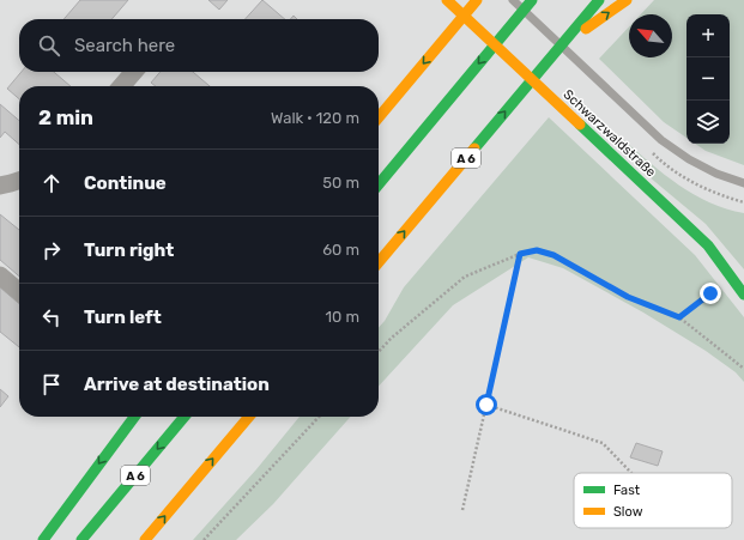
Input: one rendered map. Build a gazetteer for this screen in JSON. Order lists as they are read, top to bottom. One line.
{"streets":{"main road":["Schwarzwaldstraße","A 6"]},"legend":["Fast","Slow"],"north":"top left","page":{"map_buttons":["+","−"],"search":"Search here","heading":["2 min","Walk · 120 m"],"list":[["Continue","50 m"],["Turn right","60 m"],["Turn left","10 m"],"Arrive at destination"]}}
